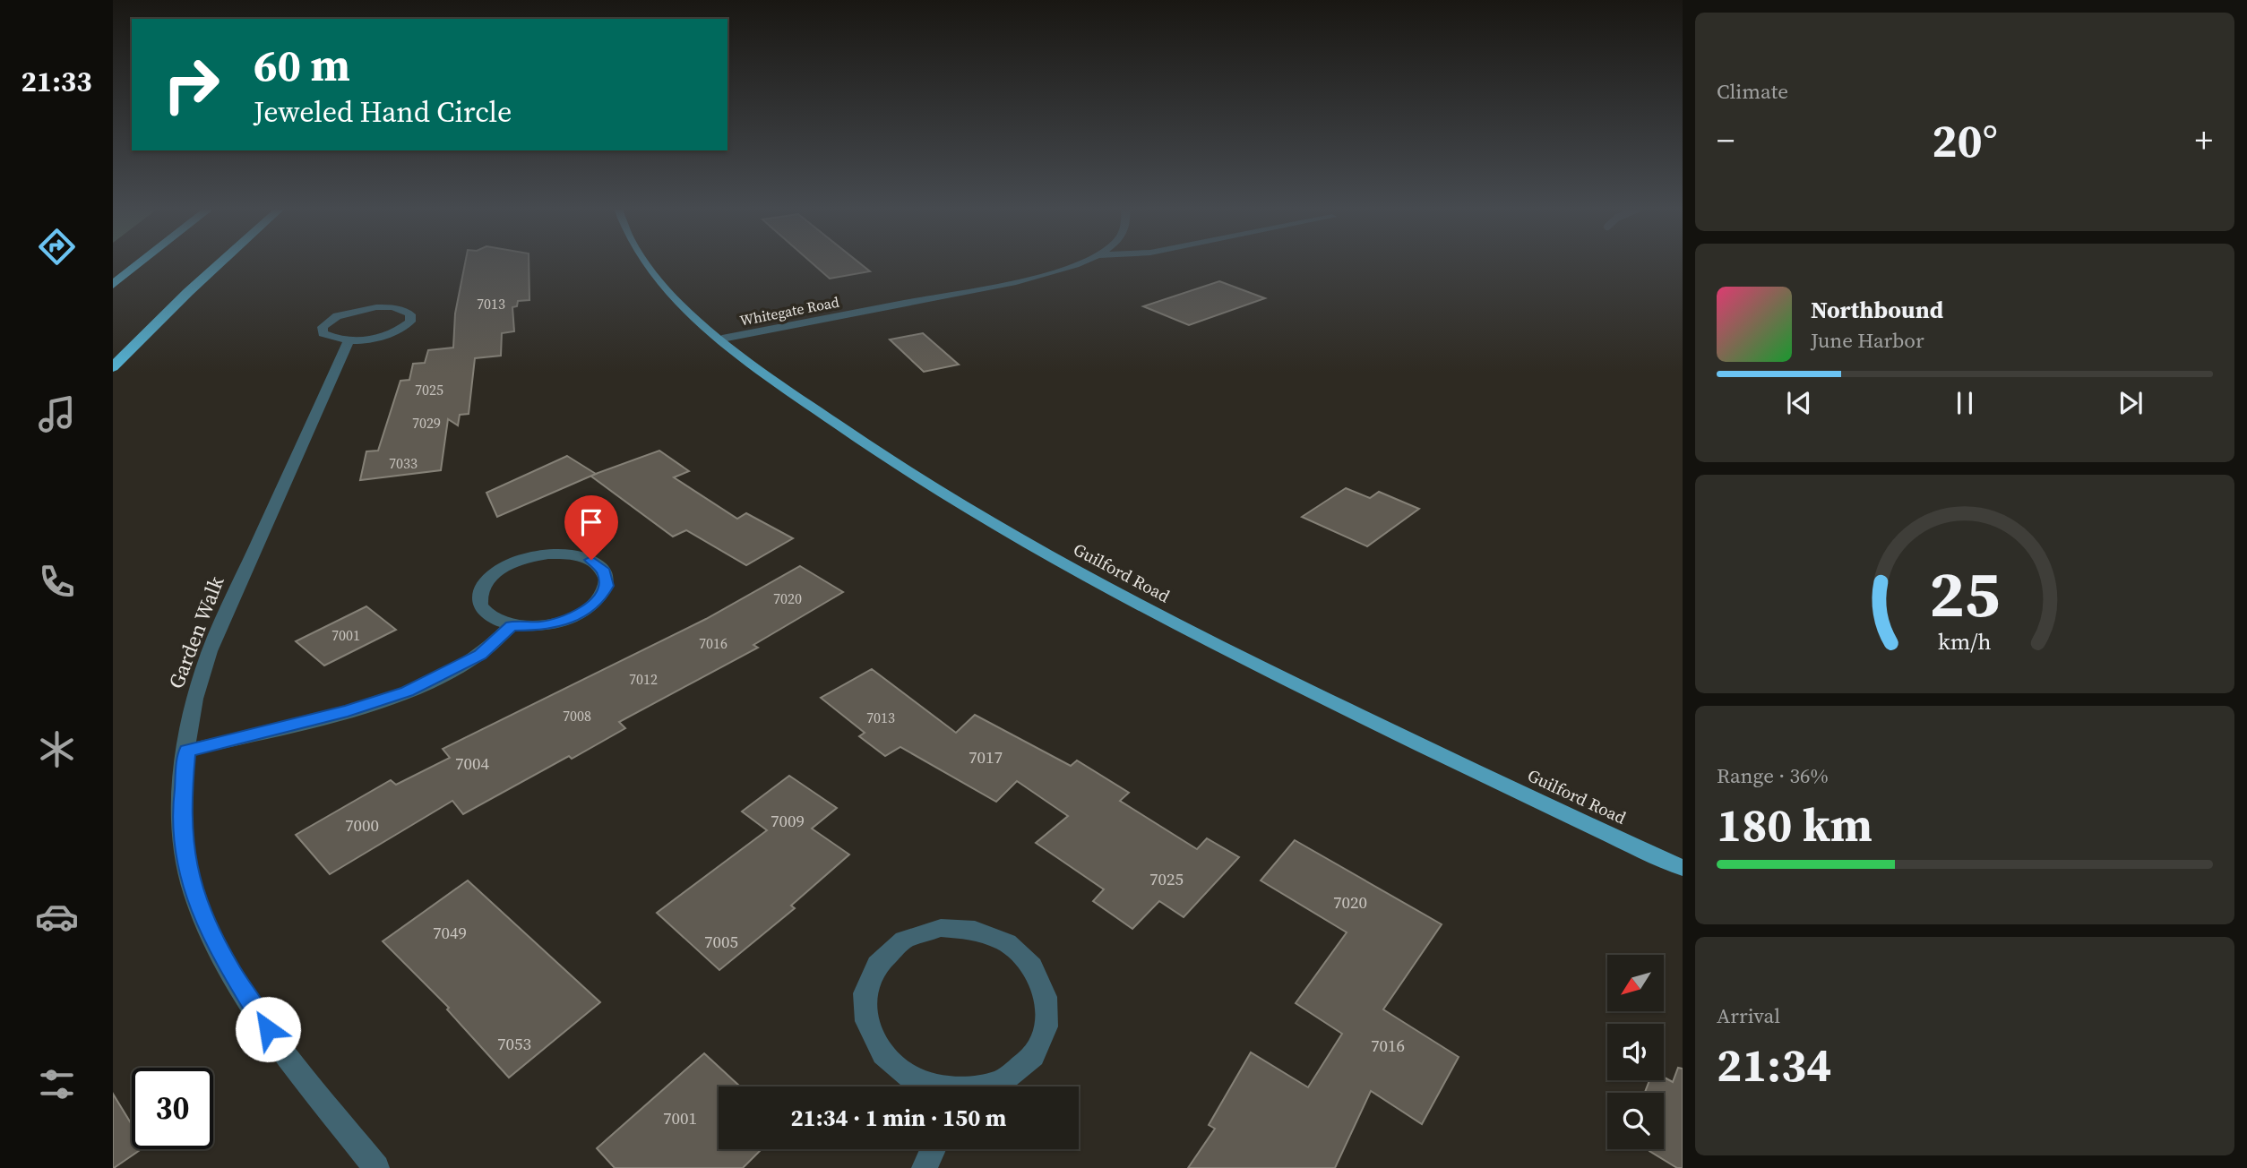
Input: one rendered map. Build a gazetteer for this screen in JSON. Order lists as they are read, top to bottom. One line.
{"streets":{"main road":["Guilford Road"],"street":["Whitegate Road","Garden Walk"]},"crossings":[["Whitegate Road","Guilford Road"]],"house_numbers":["7013","7025","7029","7033","7020","7001","7016","7012","7008","7013","7017","7004","7009","7000","7025","7020","7049","7005","7053","7016","7001"],"north":"bottom left","page":{"tabs":"21:33","tile":["Climate",["Range · 36%","180 km"],["Arrival","21:34"]],"turn":["60 m","Jeweled Hand Circle"],"heat":["−","20°","+"],"song":["Northbound","June Harbor"],"limit":"30","trip":"21:34 · 1 min · 150 m","gauge":["25","km/h"]}}
